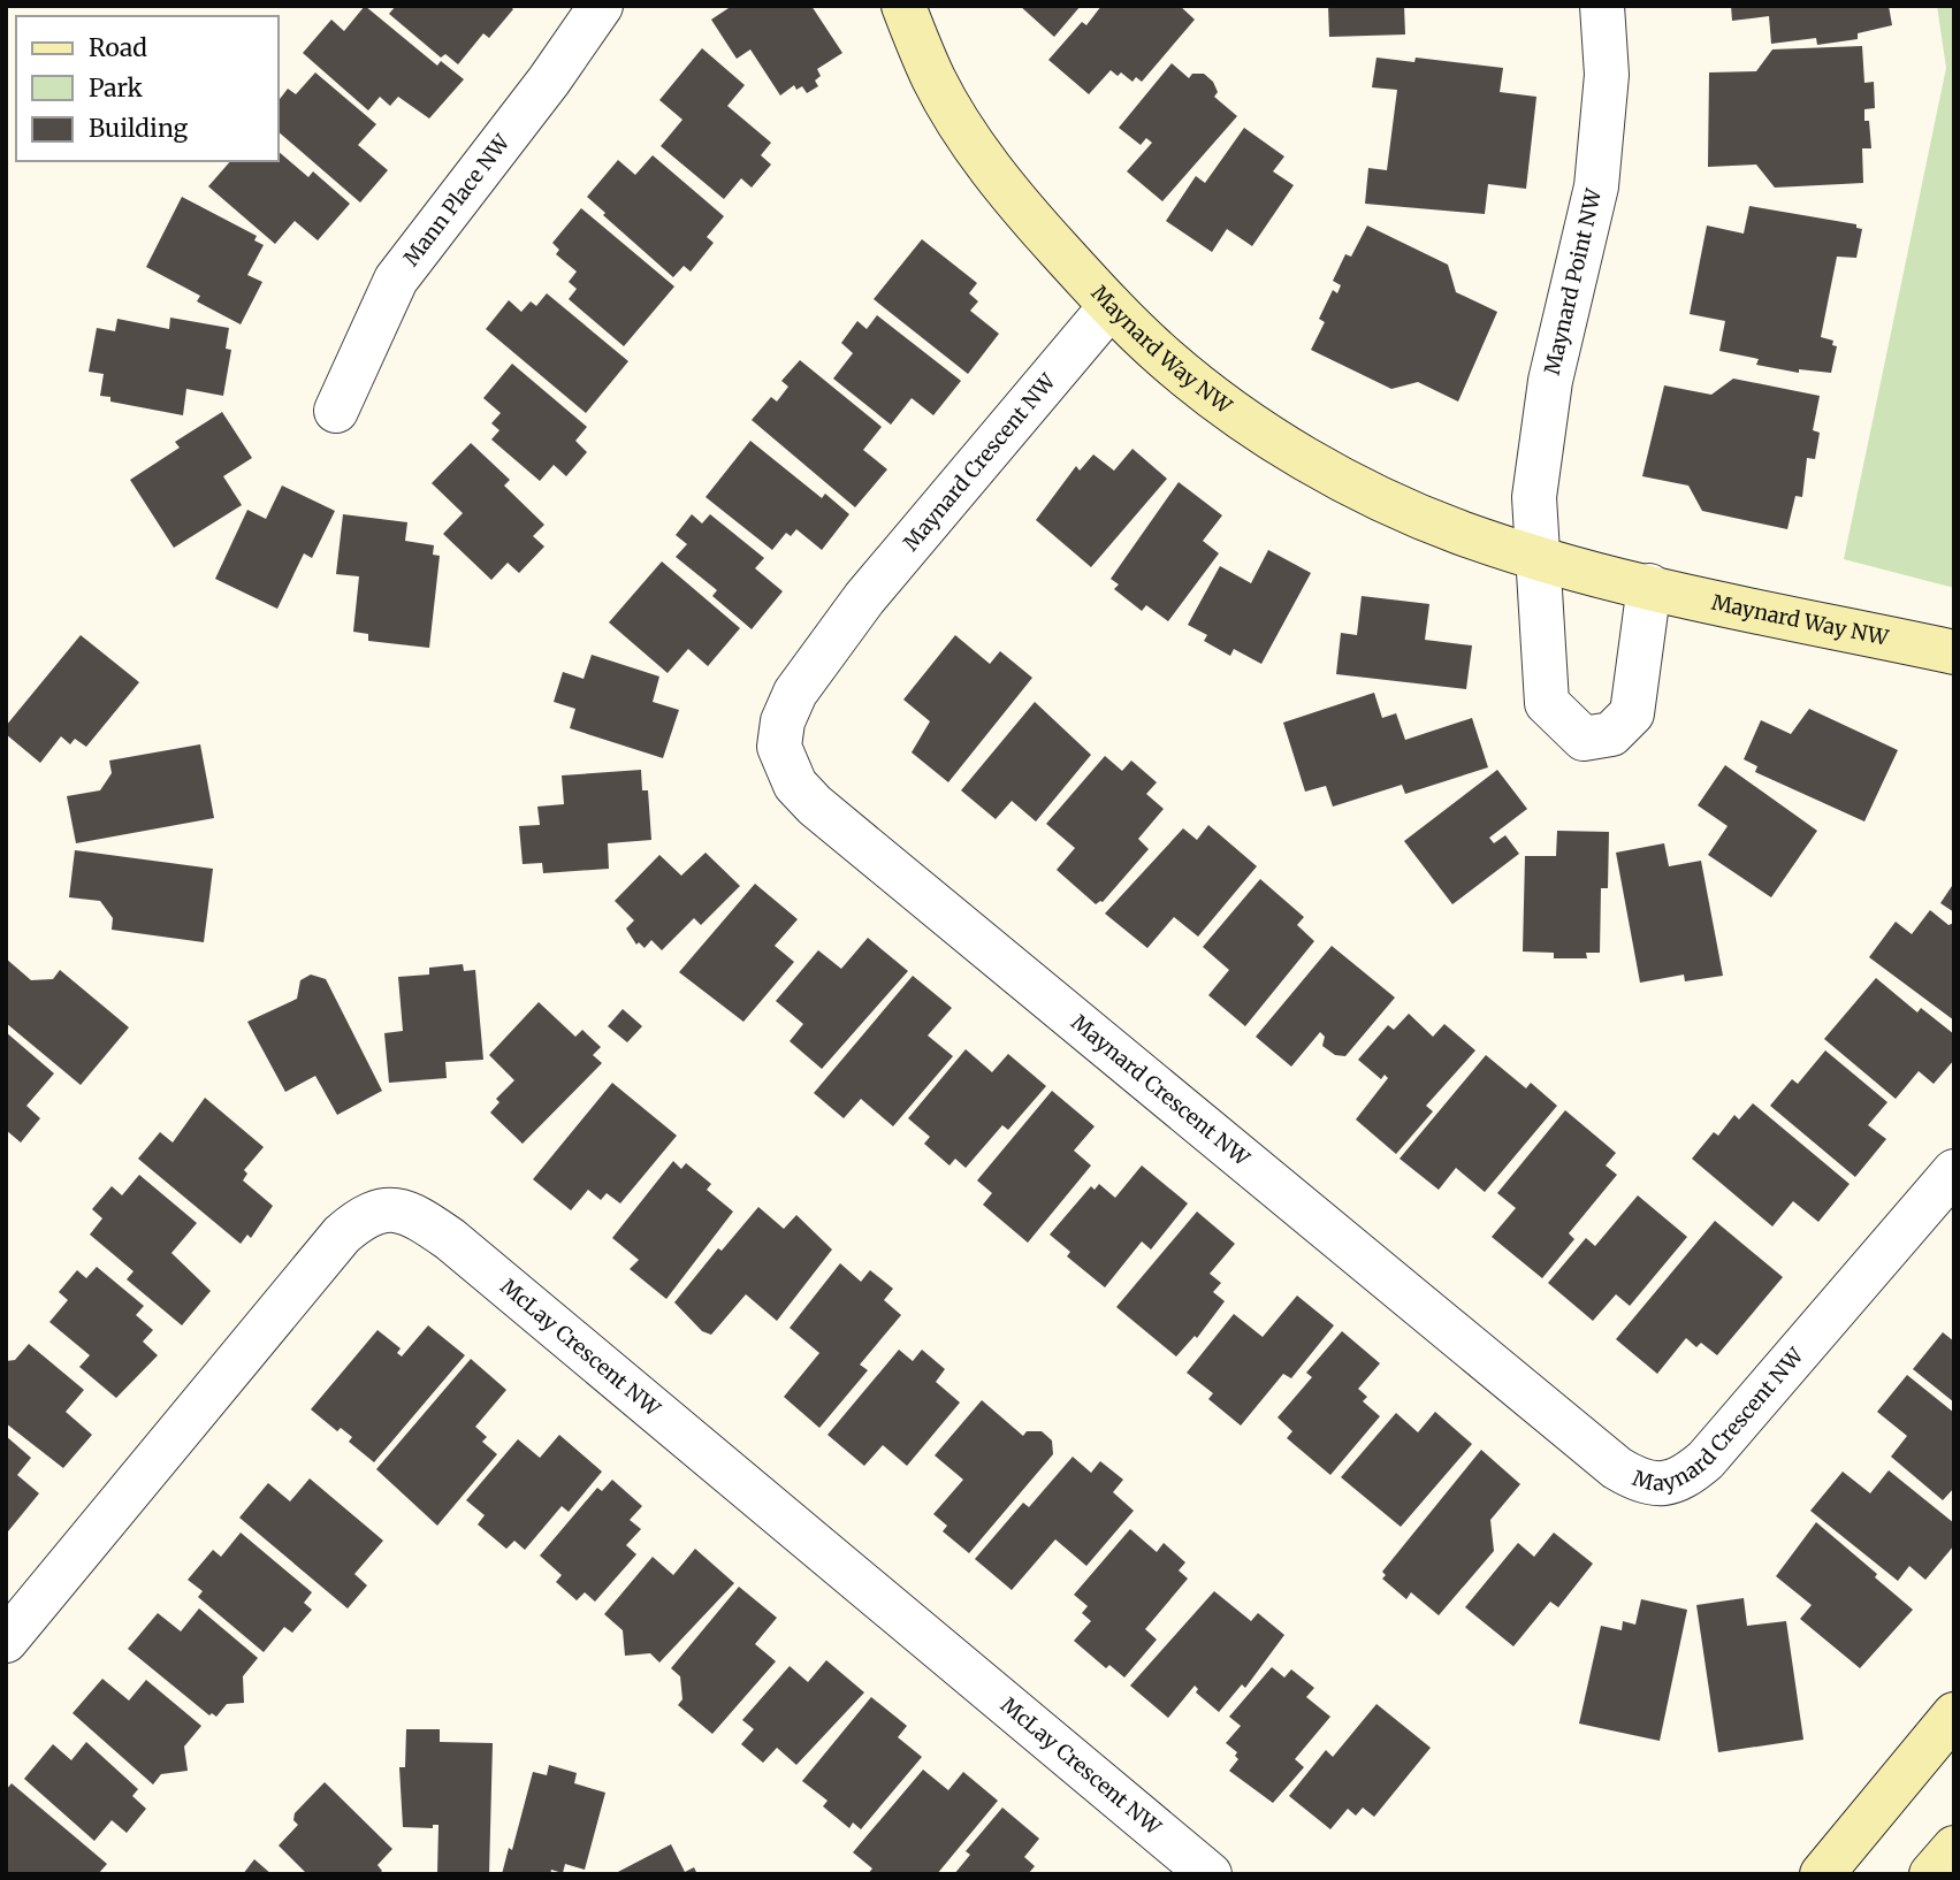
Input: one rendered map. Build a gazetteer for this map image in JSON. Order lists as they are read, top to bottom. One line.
{"streets":{"street":["Mann Place NW","Maynard Point NW","Maynard Way NW","Maynard Crescent NW","McLay Crescent NW"]},"crossings":[["Maynard Point NW","Maynard Way NW"],["Maynard Way NW","Maynard Crescent NW"]],"legend":["Road","Park","Building"]}
